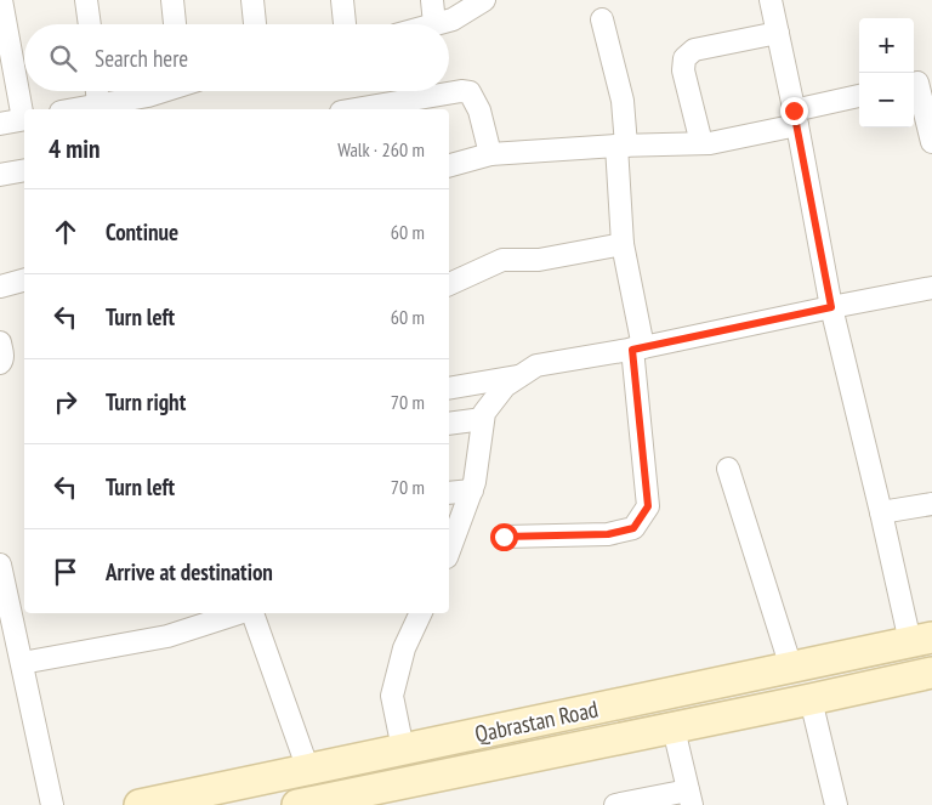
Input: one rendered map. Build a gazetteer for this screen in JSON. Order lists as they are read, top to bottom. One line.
{"streets":{"main road":["Qabrastan Road"]},"page":{"map_buttons":["+","−"],"search":"Search here","heading":["4 min","Walk · 260 m"],"list":[["Continue","60 m"],["Turn left","60 m"],["Turn right","70 m"],["Turn left","70 m"],"Arrive at destination"]}}
